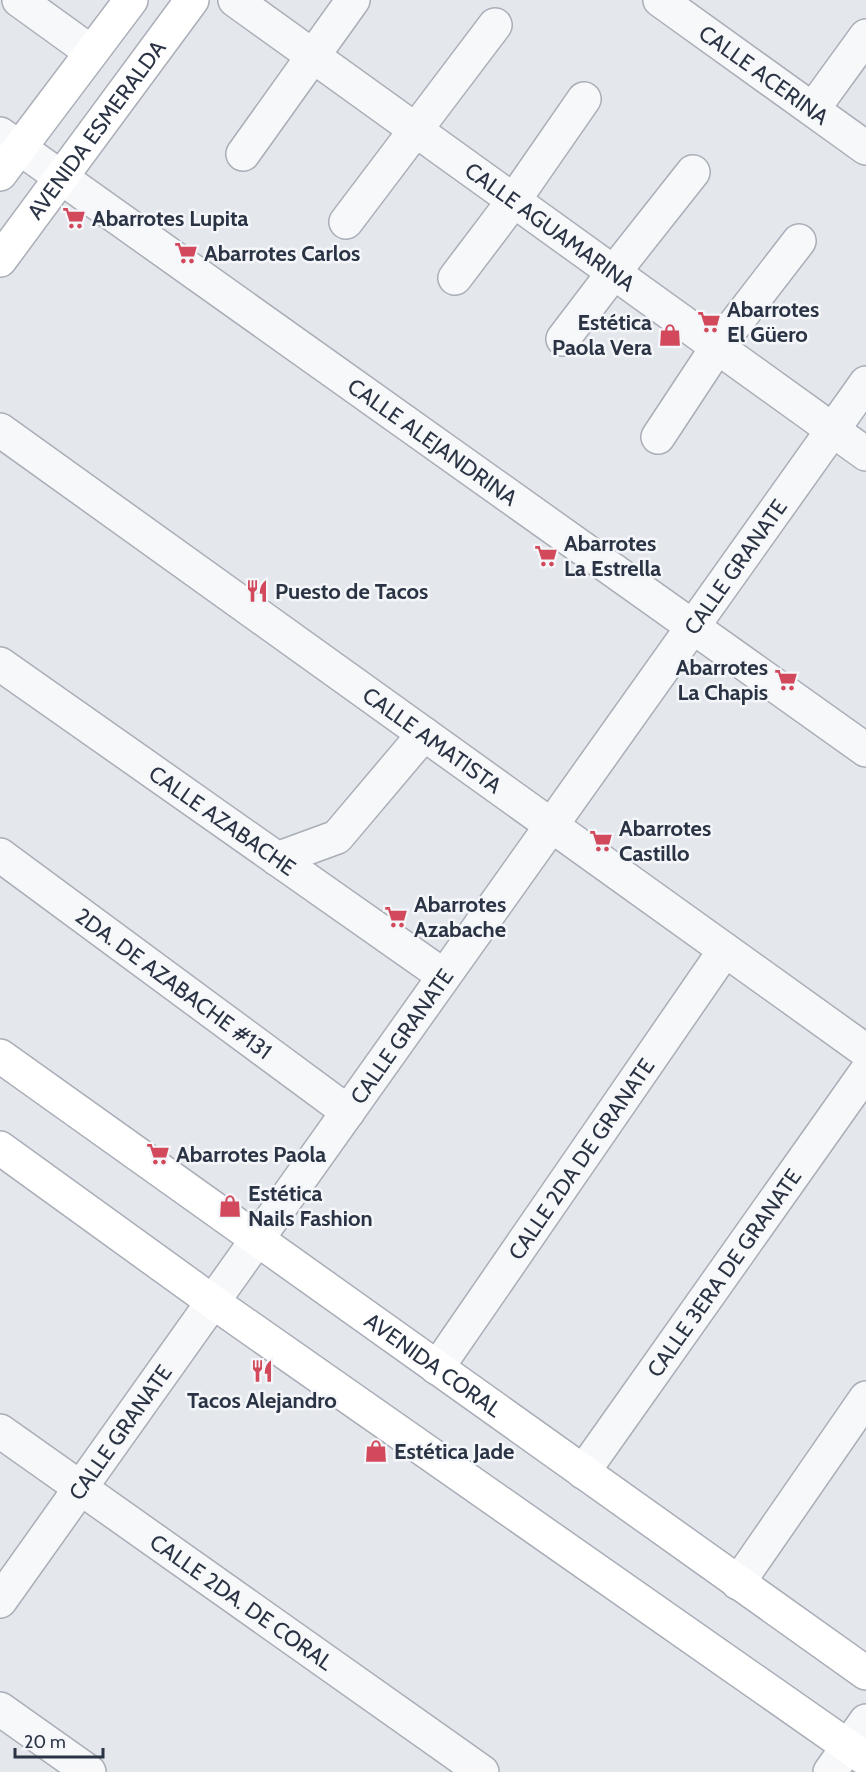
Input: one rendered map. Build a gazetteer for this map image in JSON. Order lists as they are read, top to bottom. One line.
{"streets":{"street":["CALLE ACERINA","AVENIDA ESMERALDA","CALLE AGUAMARINA","CALLE ALEJANDRINA","CALLE GRANATE","CALLE AMATISTA","CALLE AZABACHE","2DA. DE AZABACHE #131","CALLE 2DA DE GRANATE","CALLE 3ERA DE GRANATE","AVENIDA CORAL","CALLE 2DA. DE CORAL"]},"crossings":[["AVENIDA ESMERALDA","CALLE ALEJANDRINA"],["CALLE AGUAMARINA","CALLE GRANATE"],["CALLE ALEJANDRINA","CALLE GRANATE"],["CALLE GRANATE","CALLE AMATISTA"],["CALLE GRANATE","CALLE AZABACHE"],["CALLE GRANATE","2DA. DE AZABACHE #131"],["CALLE GRANATE","AVENIDA CORAL"],["CALLE GRANATE","CALLE 2DA. DE CORAL"],["CALLE AMATISTA","CALLE 2DA DE GRANATE"],["CALLE 2DA DE GRANATE","AVENIDA CORAL"],["CALLE 3ERA DE GRANATE","AVENIDA CORAL"]],"places":{"supermarket":["Abarrotes Lupita","Abarrotes Carlos","Abarrotes El Güero","Abarrotes La Estrella","Abarrotes La Chapis","Abarrotes Castillo","Abarrotes Azabache","Abarrotes Paola"],"shop":["Estética Paola Vera","Estética Nails Fashion","Estética Jade"],"restaurant":["Puesto de Tacos","Tacos Alejandro"]},"scale_bar":"20 m"}
